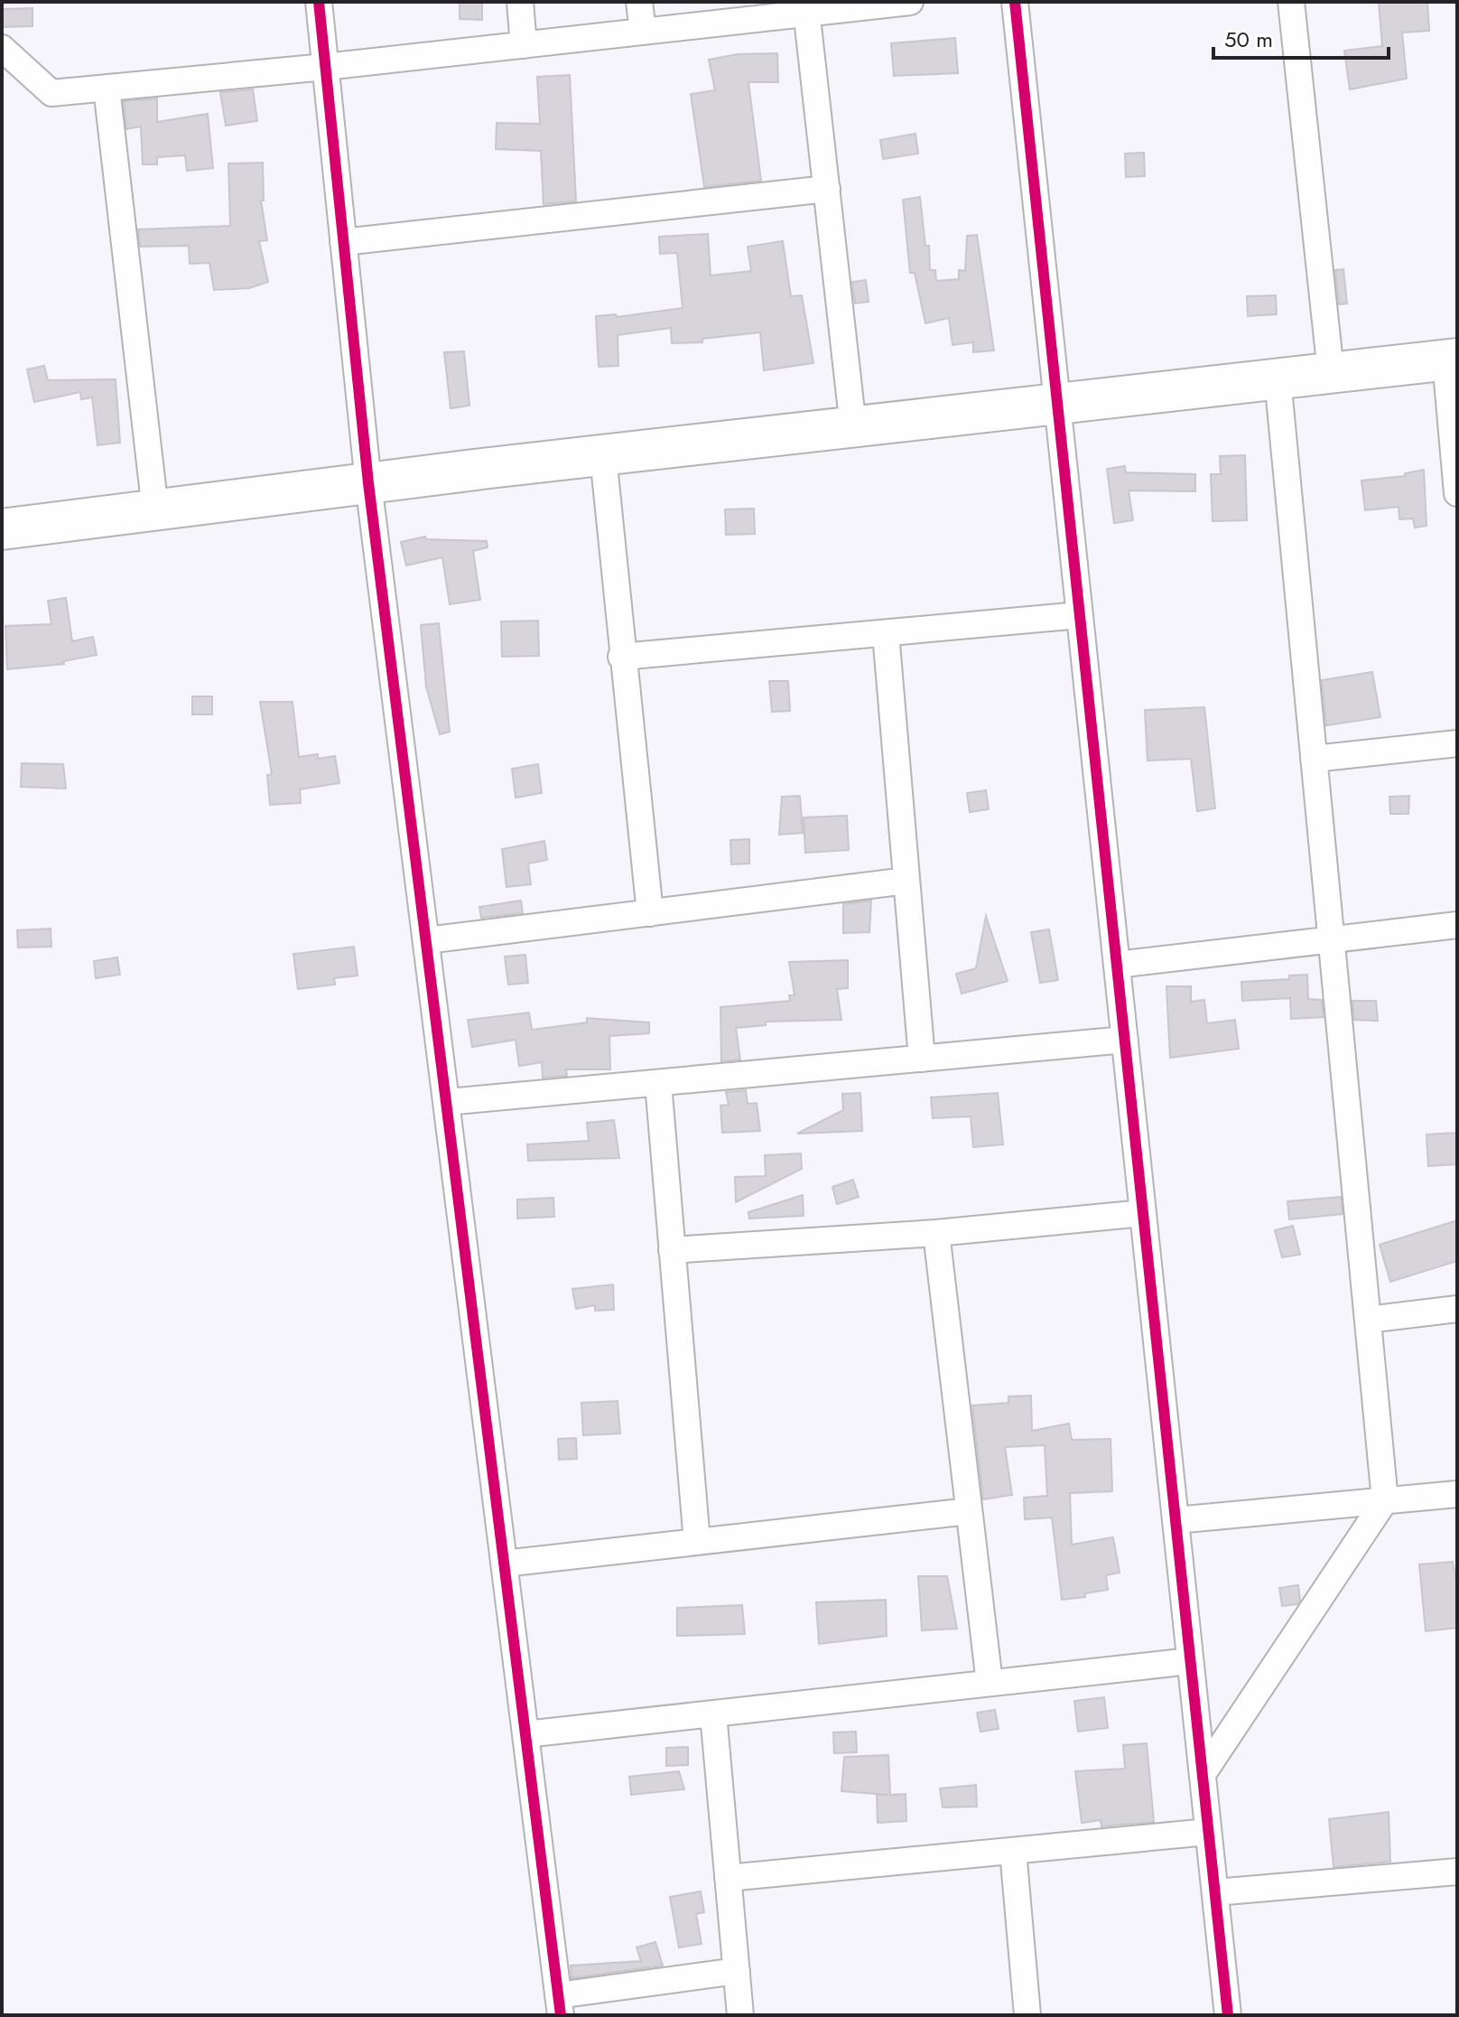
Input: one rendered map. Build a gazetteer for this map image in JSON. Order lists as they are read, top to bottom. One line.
{"scale_bar":"50 m"}
